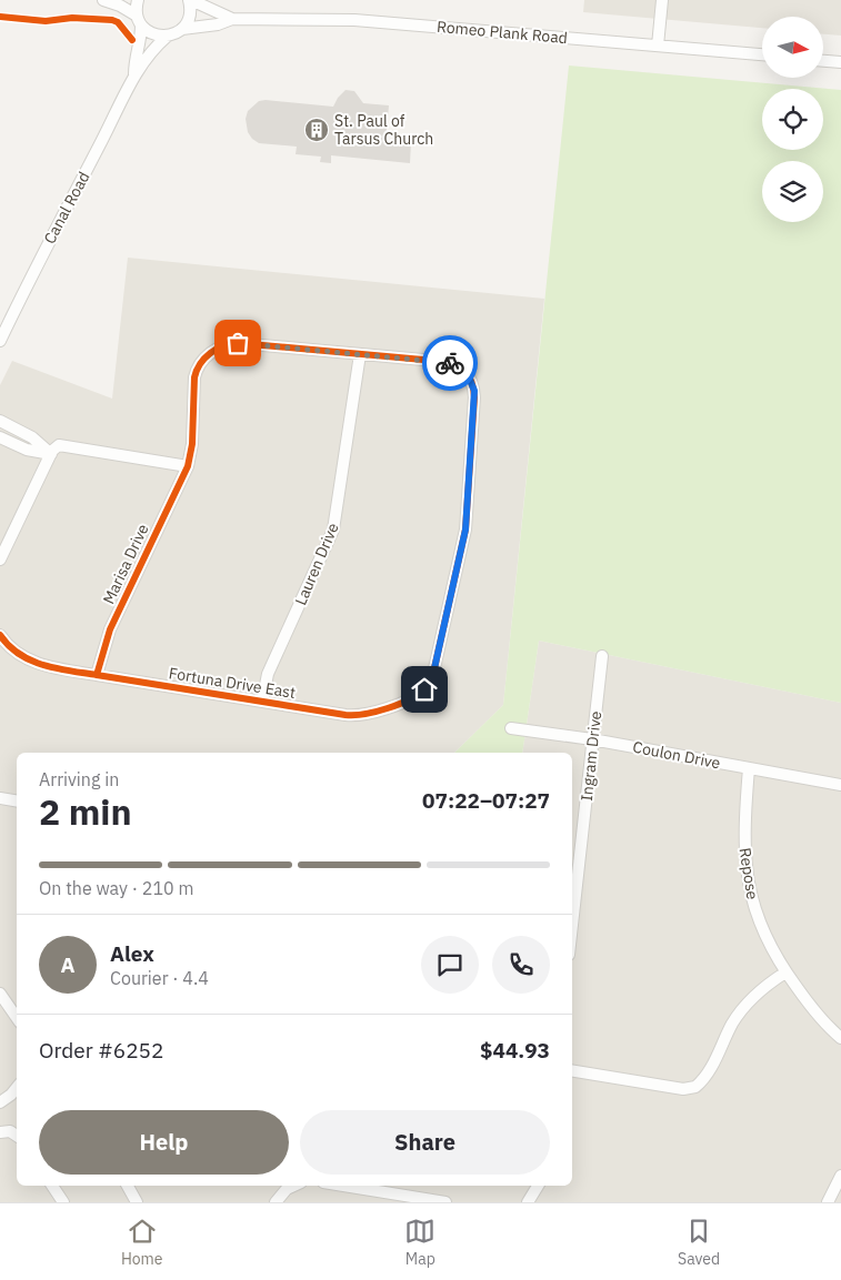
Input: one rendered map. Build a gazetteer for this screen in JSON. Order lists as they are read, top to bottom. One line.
{"streets":{"street":["Romeo Plank Road","Canal Road","Marisa Drive","Lauren Drive","Fortuna Drive East","Coulon Drive","Ingram Drive","Repose"]},"crossings":[["Romeo Plank Road","Canal Road"],["Marisa Drive","Lauren Drive"],["Marisa Drive","Fortuna Drive East"],["Lauren Drive","Fortuna Drive East"],["Coulon Drive","Ingram Drive"],["Coulon Drive","Repose"]],"places":{"building":["St. Paul of Tarsus Church"]},"north":"right","page":{"heading":["2 min","Arriving in","07:22–07:27"],"panel":["Alex","Courier · 4.4","Order #6252","$44.93"],"bar":"On the way · 210 m","round":"A","buttons":["Help","Share"],"tabs":["Home","Map","Saved"]}}
